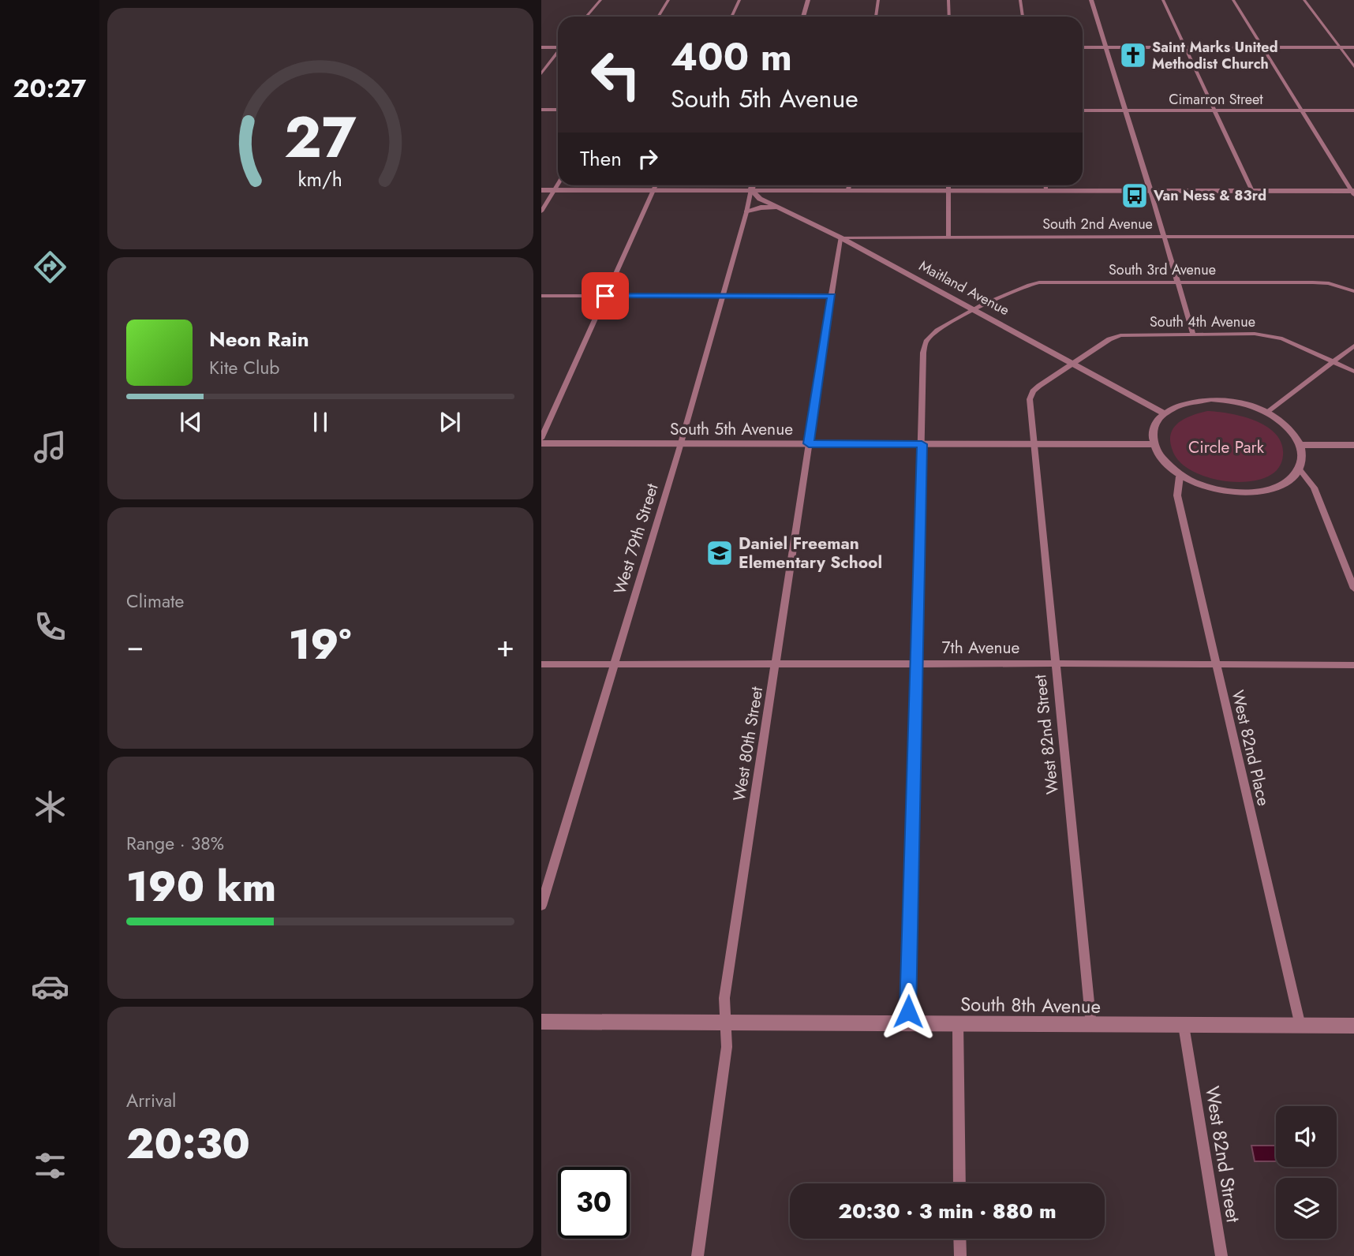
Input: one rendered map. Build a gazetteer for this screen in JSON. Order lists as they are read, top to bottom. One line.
{"streets":{"street":["Cimarron Street","South 2nd Avenue","South 3rd Avenue","Maitland Avenue","South 4th Avenue","South 5th Avenue","West 79th Street","7th Avenue","West 82nd Street","West 80th Street","West 82nd Place","South 8th Avenue"]},"crossings":[["South 2nd Avenue","Maitland Avenue"],["South 2nd Avenue","West 80th Street"],["South 3rd Avenue","Maitland Avenue"],["South 3rd Avenue","South 5th Avenue"],["South 3rd Avenue","7th Avenue"],["South 3rd Avenue","South 8th Avenue"],["Maitland Avenue","South 4th Avenue"],["Maitland Avenue","South 5th Avenue"],["Maitland Avenue","West 79th Street"],["Maitland Avenue","West 82nd Street"],["Maitland Avenue","West 80th Street"],["Maitland Avenue","West 82nd Place"],["South 4th Avenue","West 82nd Street"],["South 5th Avenue","West 79th Street"],["South 5th Avenue","West 82nd Street"],["South 5th Avenue","West 80th Street"],["South 5th Avenue","West 82nd Place"],["West 79th Street","7th Avenue"],["7th Avenue","West 82nd Street"],["7th Avenue","West 80th Street"],["7th Avenue","West 82nd Place"],["West 82nd Street","South 8th Avenue"],["West 80th Street","South 8th Avenue"],["West 82nd Place","South 8th Avenue"]],"parks":["Circle Park"],"places":{"church":["Saint Marks United Methodist Church"],"bus stop":["Van Ness & 83rd"],"school or university":["Daniel Freeman Elementary School"]},"page":{"tabs":"20:27","turn":["400 m","South 5th Avenue"],"then":"Then","song":["Neon Rain","Kite Club"],"tile":["Climate",["Range · 38%","190 km"],["Arrival","20:30"]],"heat":["−","19°","+"],"limit":"30","trip":"20:30 · 3 min · 880 m","gauge":["27","km/h"]}}
